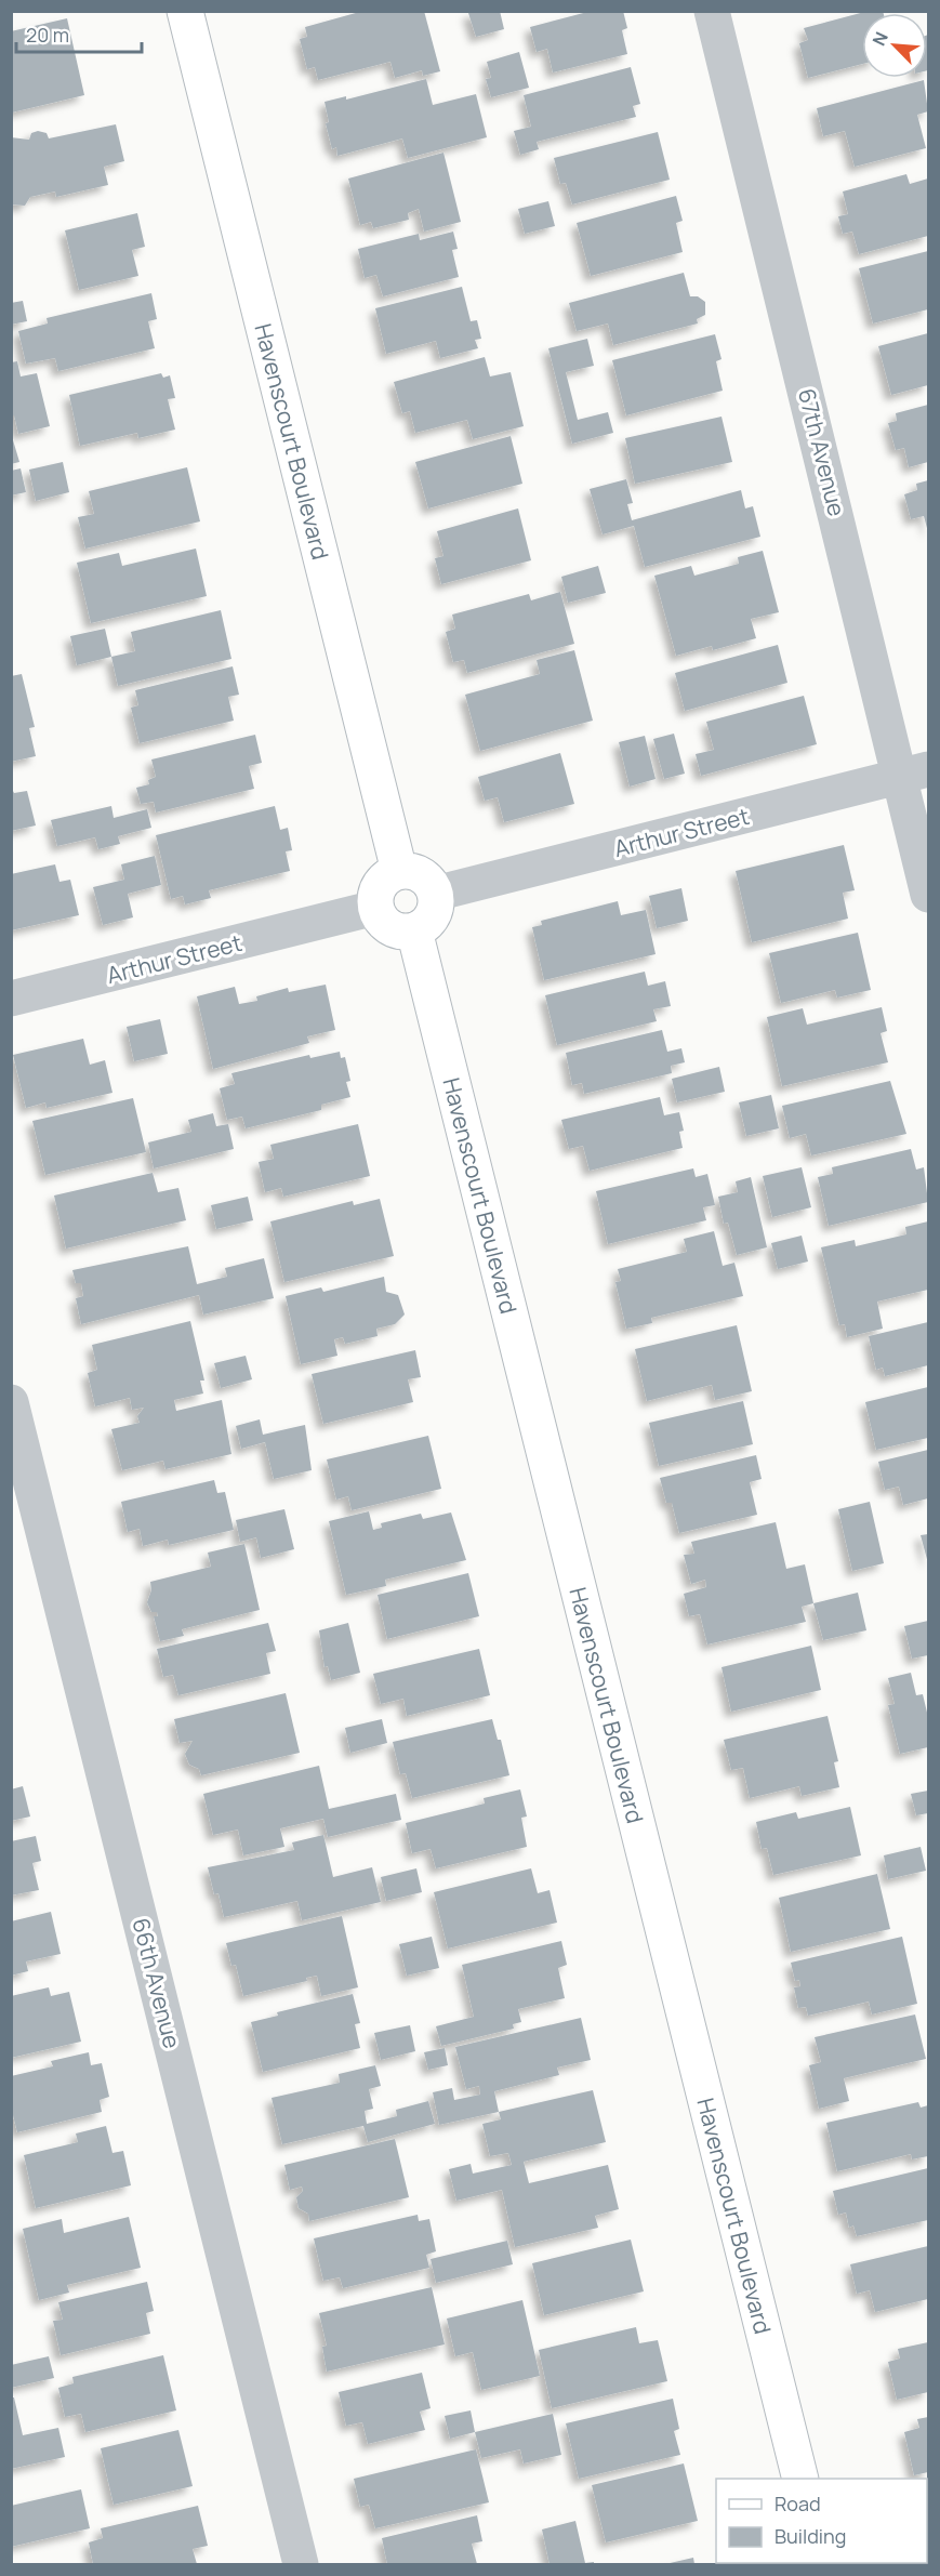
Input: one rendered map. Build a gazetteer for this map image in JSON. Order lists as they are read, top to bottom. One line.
{"streets":{"street":["Havenscourt Boulevard","67th Avenue","Arthur Street","66th Avenue"]},"crossings":[["Havenscourt Boulevard","Arthur Street"],["67th Avenue","Arthur Street"]],"legend":["Road","Building"],"scale_bar":"20 m","north":"top left"}
